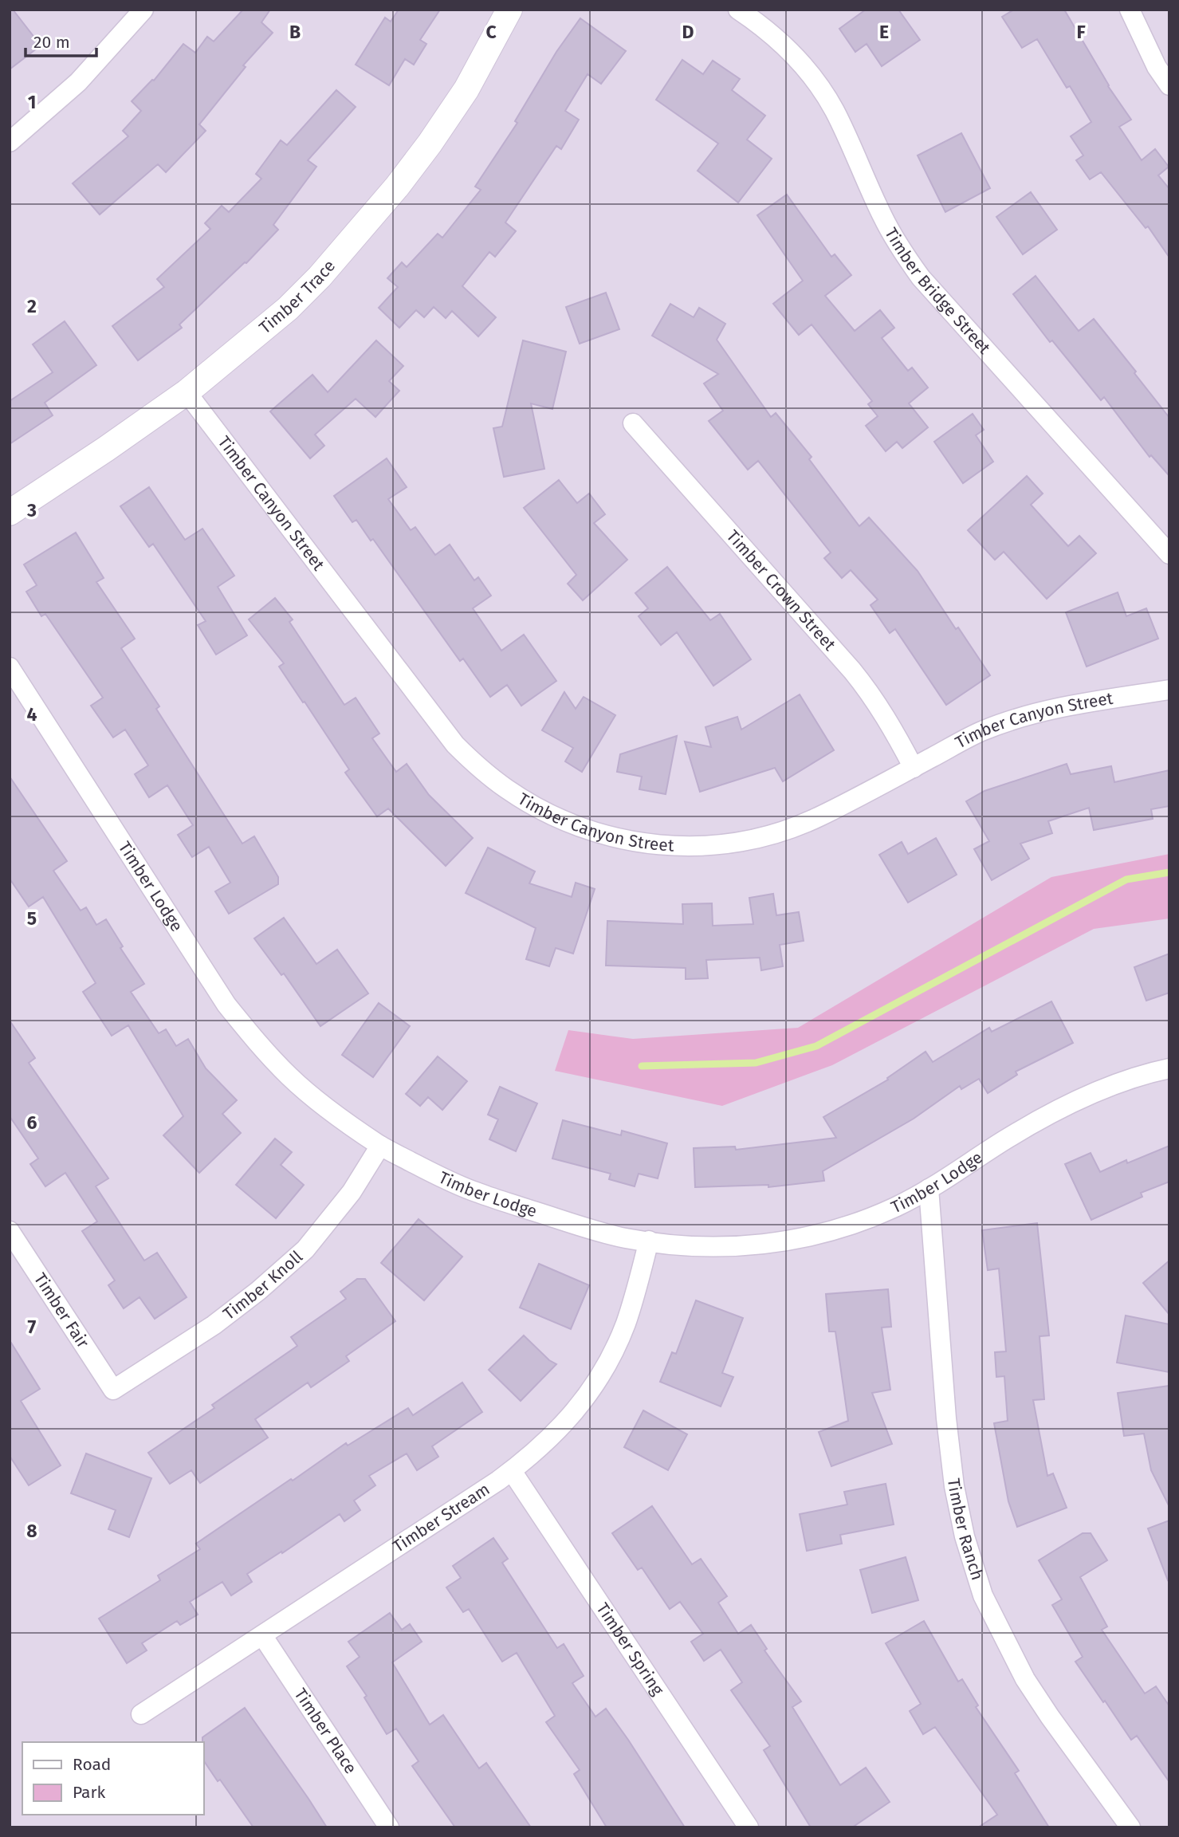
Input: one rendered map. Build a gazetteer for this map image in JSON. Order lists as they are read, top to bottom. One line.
{"streets":{"street":["Timber Bridge Street","Timber Trace","Timber Canyon Street","Timber Crown Street","Timber Lodge","Timber Knoll","Timber Fair","Timber Stream","Timber Ranch","Timber Spring","Timber Place"]},"crossings":[["Timber Trace","Timber Canyon Street"],["Timber Canyon Street","Timber Crown Street"],["Timber Lodge","Timber Knoll"],["Timber Lodge","Timber Stream"],["Timber Lodge","Timber Ranch"],["Timber Knoll","Timber Fair"],["Timber Stream","Timber Spring"],["Timber Stream","Timber Place"]],"legend":["Road","Park"],"scale_bar":"20 m","grid":{"columns":["B","C","D","E","F"],"rows":["1","2","3","4","5","6","7","8"]}}
